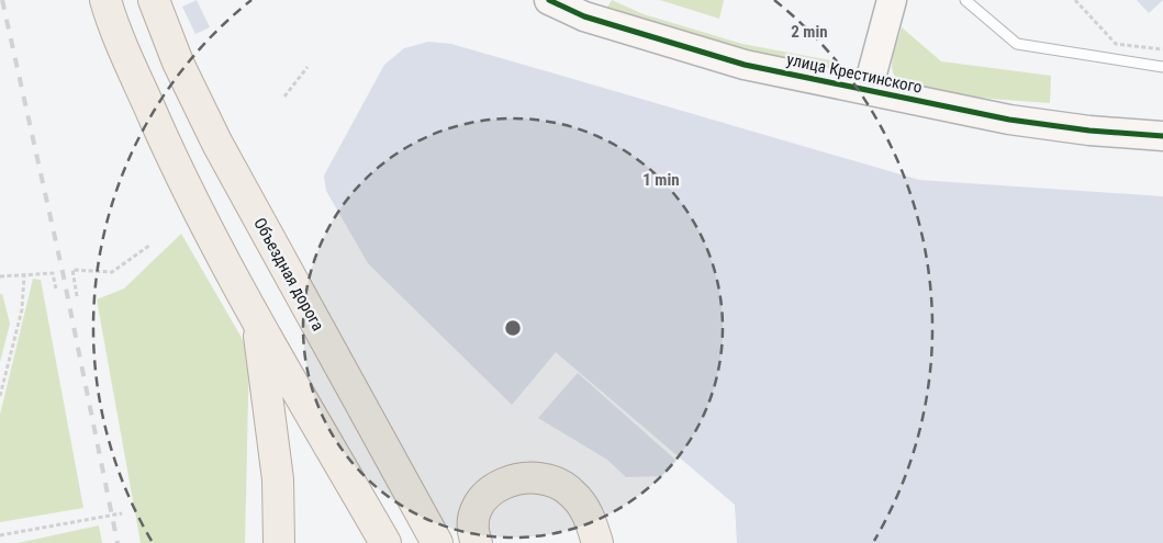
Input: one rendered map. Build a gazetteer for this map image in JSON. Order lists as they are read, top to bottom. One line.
{"streets":{"main road":["Объездная дорога"],"street":["улица Крестинского"]},"rings":["2 min","1 min"]}
